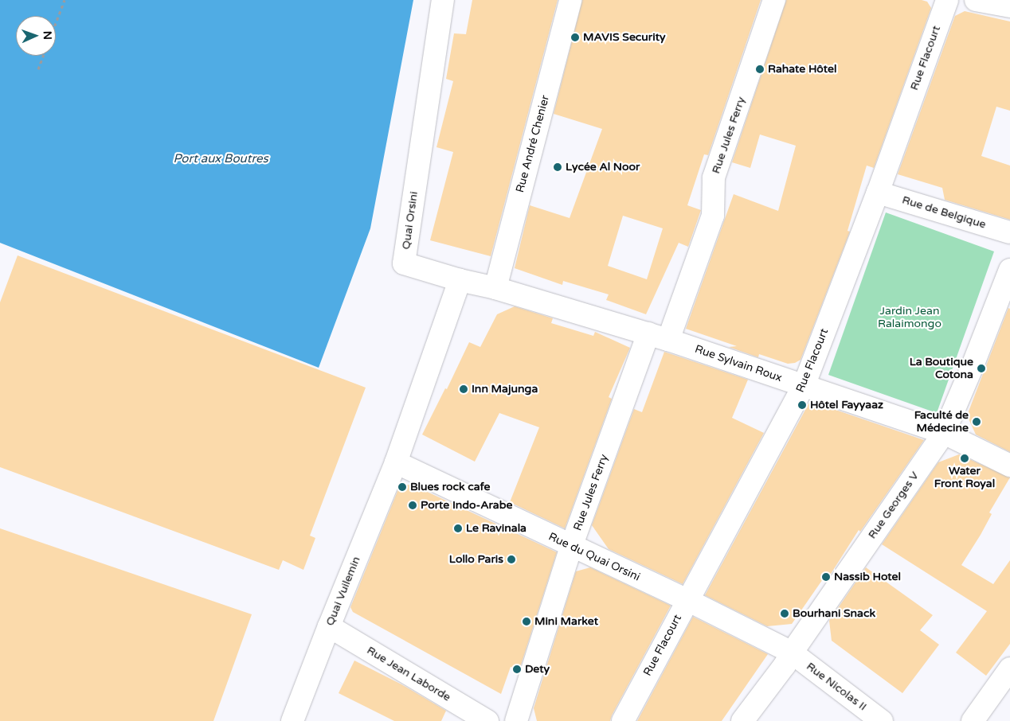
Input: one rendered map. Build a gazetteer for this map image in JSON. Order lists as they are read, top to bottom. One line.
{"streets":{"street":["Rue Flacourt","Rue Jules Ferry","Rue André Chenier","Rue de Belgique","Quai Orsini","Rue Sylvain Roux","Rue Georges V","Rue du Quai Orsini","Quai Vuilemin","Rue Jean Laborde","Rue Nicolas II"]},"crossings":[["Rue Flacourt","Rue de Belgique"],["Rue Flacourt","Rue Sylvain Roux"],["Rue Flacourt","Rue du Quai Orsini"],["Rue Jules Ferry","Rue Sylvain Roux"],["Rue Jules Ferry","Rue du Quai Orsini"],["Rue André Chenier","Rue Sylvain Roux"],["Quai Orsini","Rue Sylvain Roux"],["Rue Sylvain Roux","Rue Georges V"],["Rue Georges V","Rue du Quai Orsini"],["Rue Georges V","Rue Nicolas II"],["Rue du Quai Orsini","Quai Vuilemin"],["Rue du Quai Orsini","Rue Nicolas II"],["Quai Vuilemin","Rue Jean Laborde"]],"water":["Port aux Boutres"],"parks":["Jardin Jean Ralaimongo"],"places":["MAVIS Security","Rahate Hôtel","Lycée Al Noor","La Boutique Cotona","Inn Majunga","Hôtel Fayyaaz","Faculté de Médecine","Water Front Royal","Blues rock cafe","Porte Indo-Arabe","Le Ravinala","Lollo Paris","Nassib Hotel","Bourhani Snack","Mini Market","Dety"],"north":"right"}
